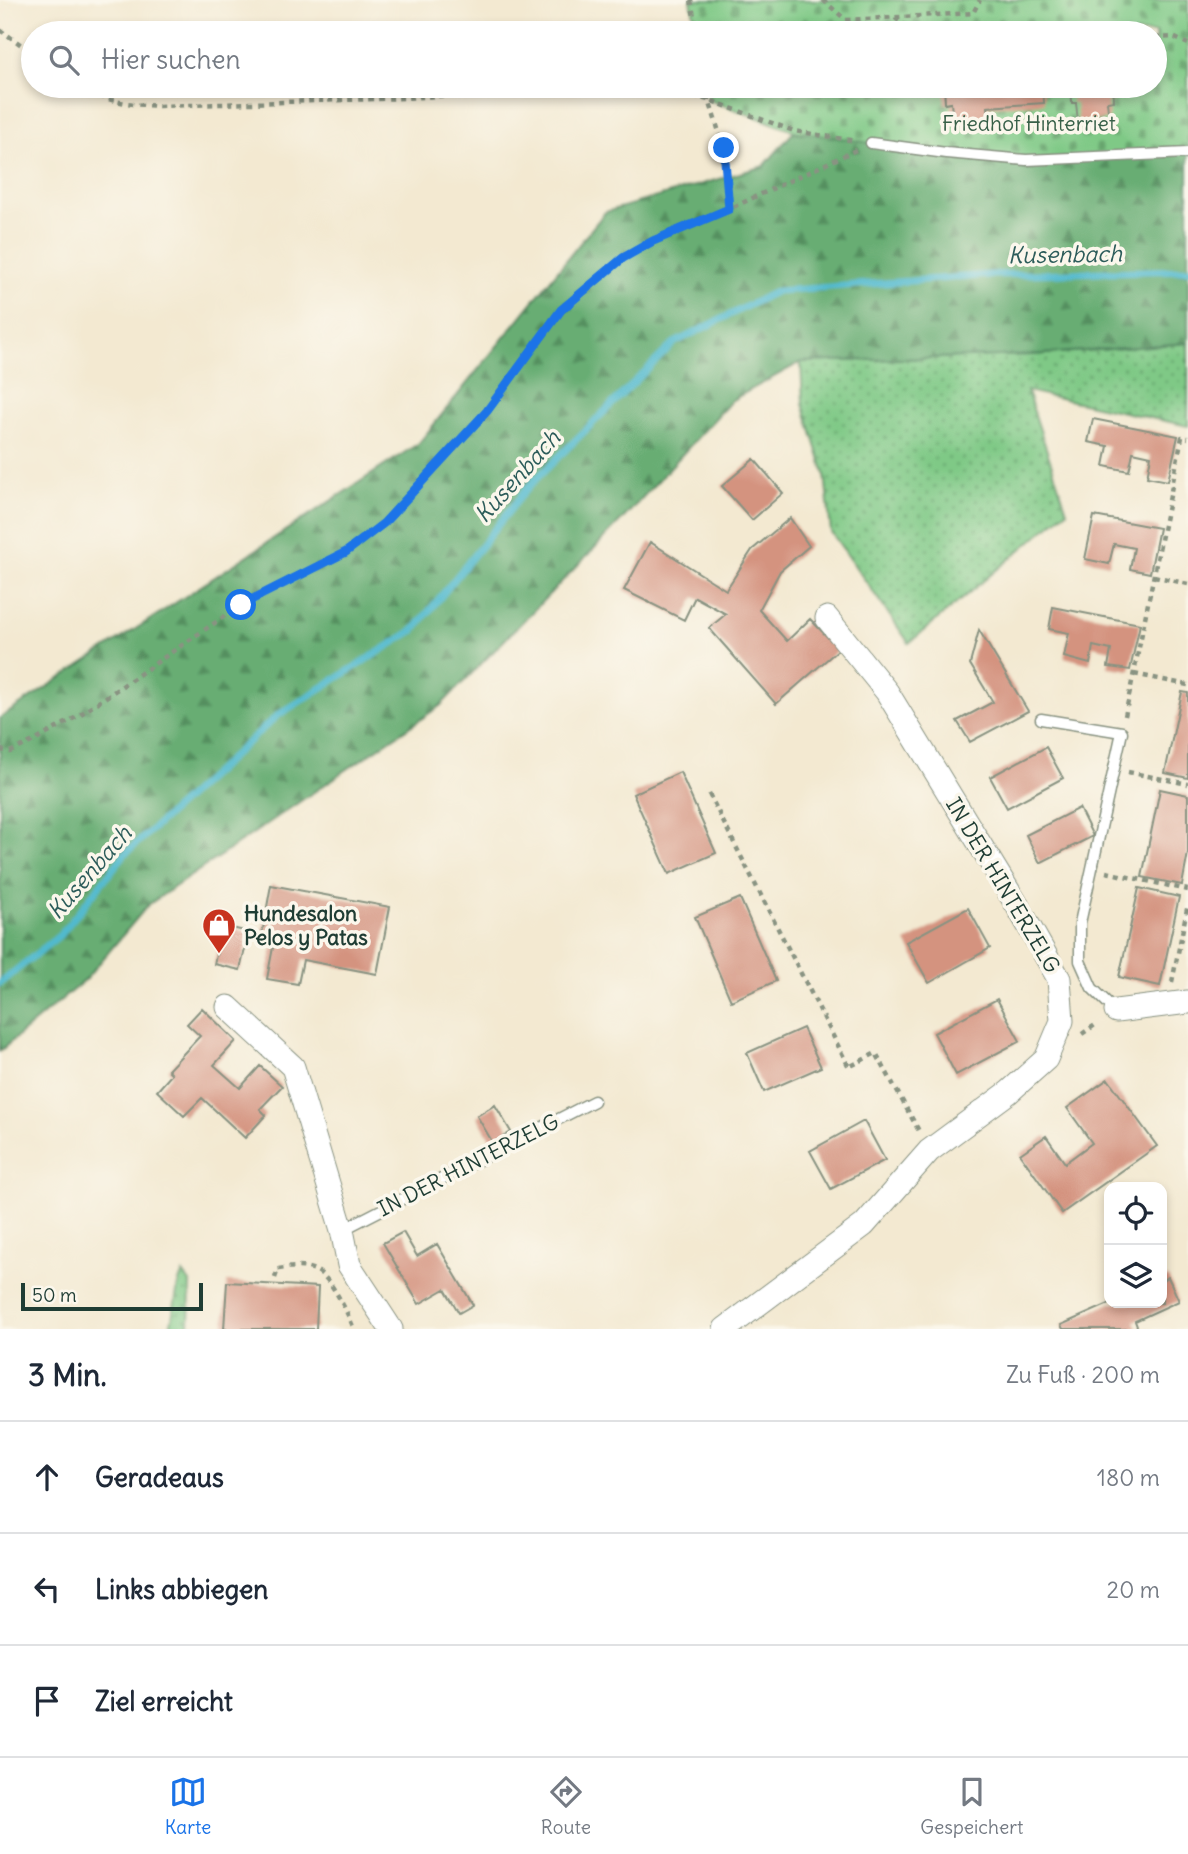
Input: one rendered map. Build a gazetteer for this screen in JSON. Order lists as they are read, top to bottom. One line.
{"streets":{"street":["IN DER HINTERZELG"]},"water":["Kusenbach"],"parks":["Friedhof Hinterriet"],"places":{"shop":["Hundesalon Pelos y Patas"]},"scale_bar":"50 m","page":{"search":"Hier suchen","scale":"50 m","heading":["3 Min.","Zu Fuß · 200 m"],"list":[["Geradeaus","180 m"],["Links abbiegen","20 m"],"Ziel erreicht"],"nav":["Karte","Route","Gespeichert"]}}
